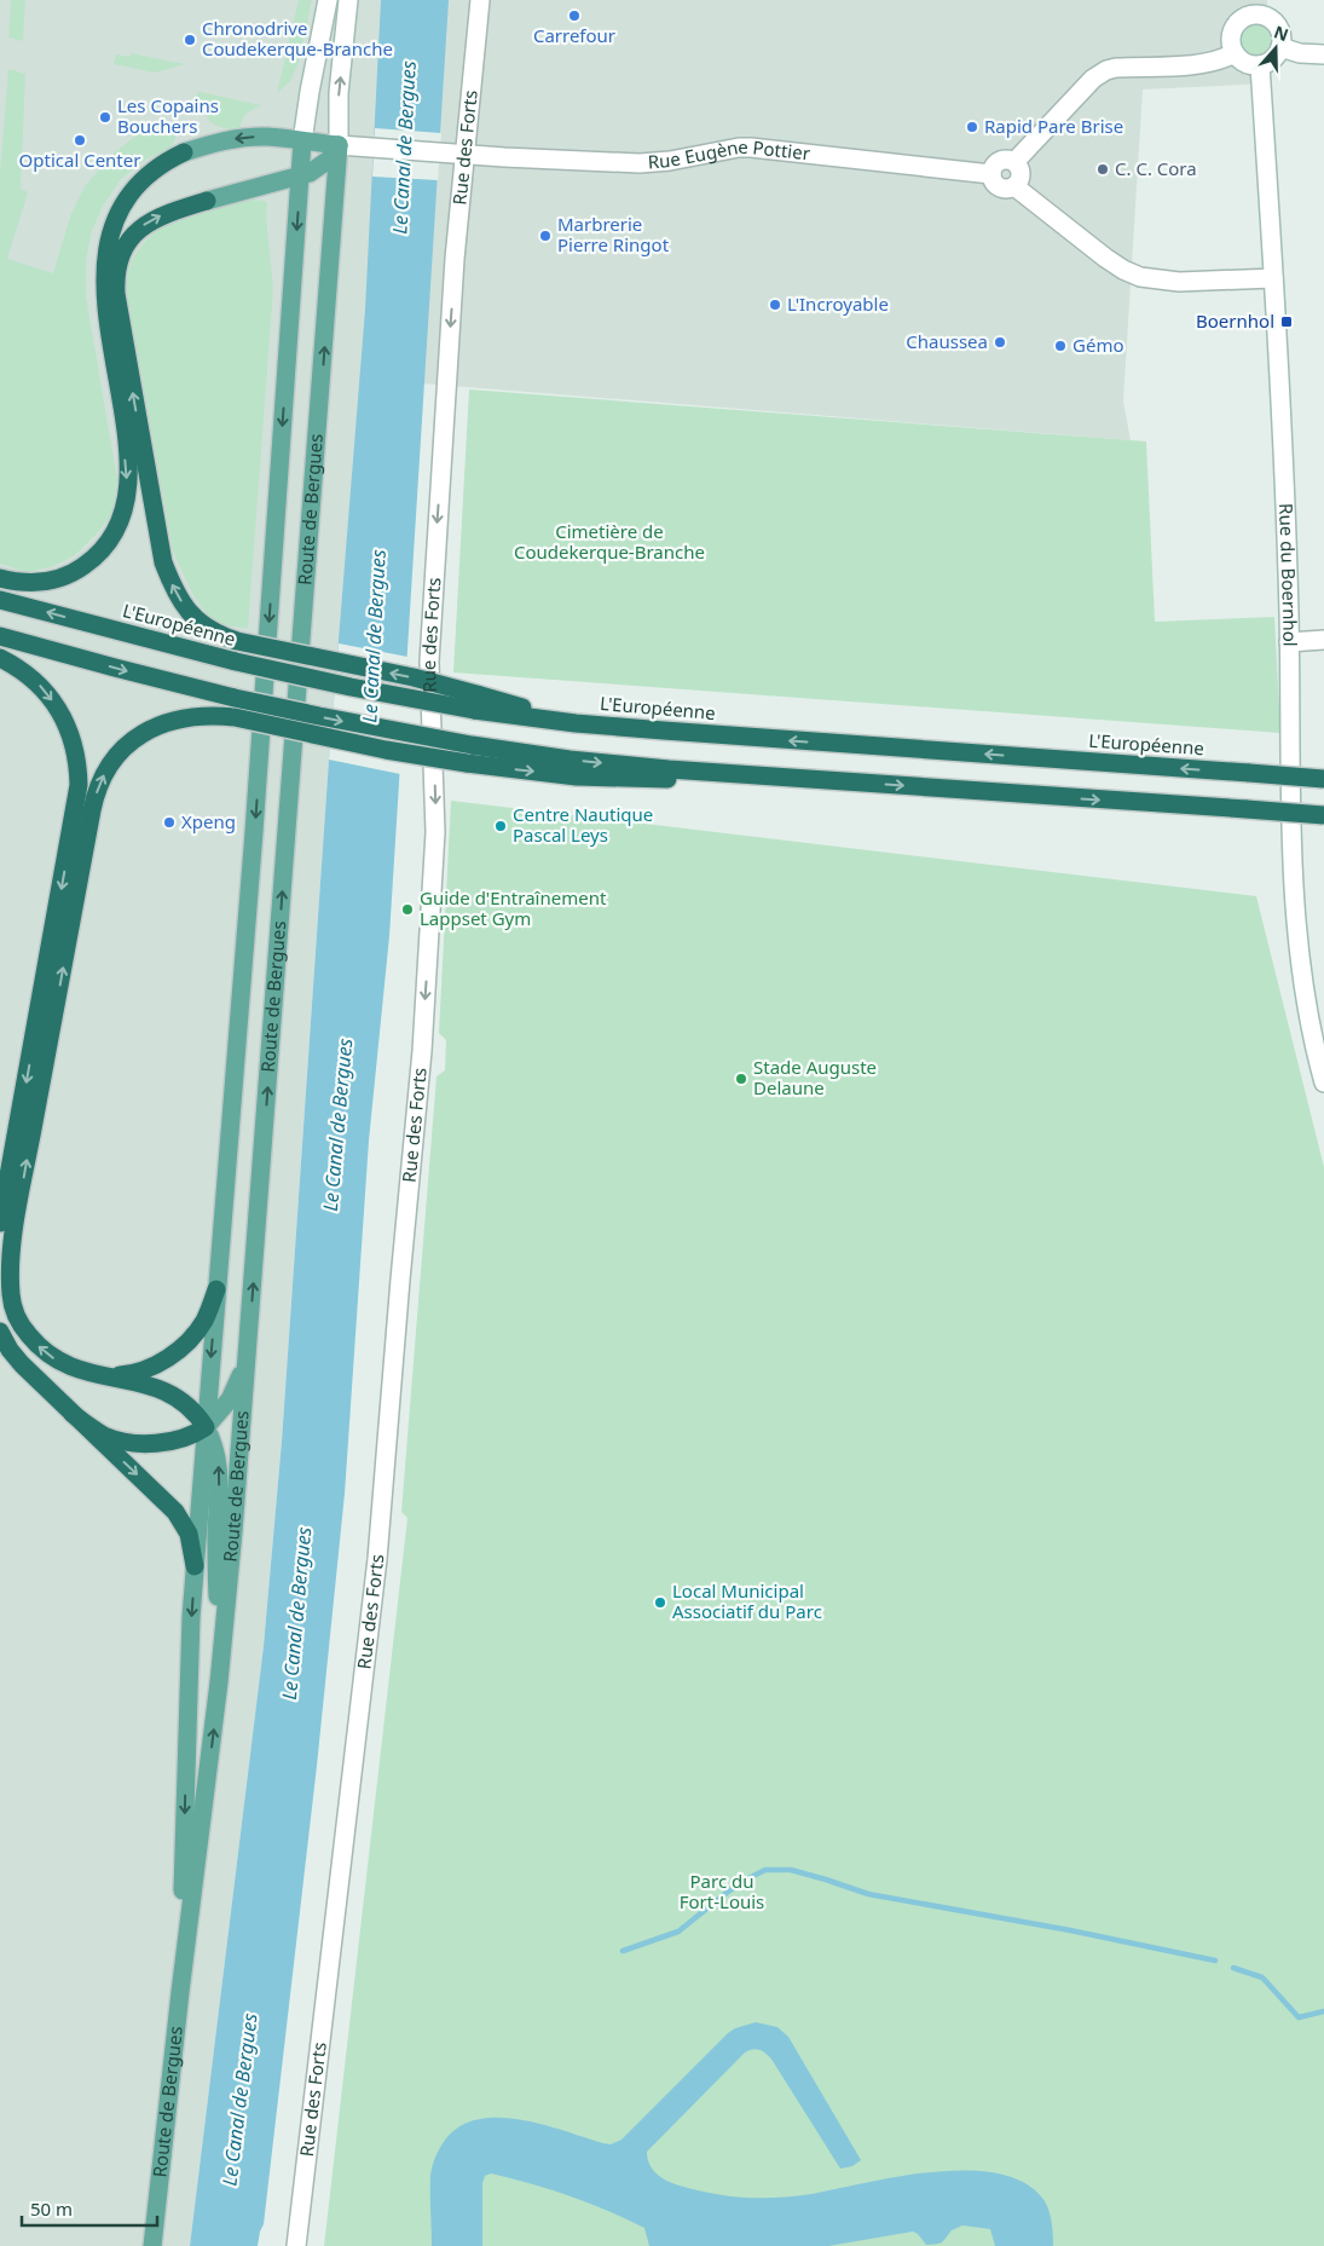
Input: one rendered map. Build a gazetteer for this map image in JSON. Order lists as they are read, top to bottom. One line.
{"streets":{"highway":["L'Européenne"],"main road":["Route de Bergues"],"street":["Rue des Forts","Rue Eugène Pottier","Rue du Boernhol"]},"crossings":[["Rue des Forts","Rue Eugène Pottier"],["Rue Eugène Pottier","Route de Bergues"]],"one_way":["Rue des Forts"],"water":["Le Canal de Bergues"],"parks":["Cimetière de Coudekerque-Branche","Parc du Fort-Louis"],"places":{"other":["Carrefour","Chronodrive Coudekerque-Branche","Les Copains Bouchers","Rapid Pare Brise","Optical Center","C. C. Cora","Marbrerie Pierre Ringot","L'Incroyable","Chaussea","Gémo","Xpeng","Centre Nautique Pascal Leys","Guide d'Entraînement Lappset Gym","Stade Auguste Delaune","Local Municipal Associatif du Parc"],"transit":["Boernhol"]},"scale_bar":"50 m","north":"top"}
